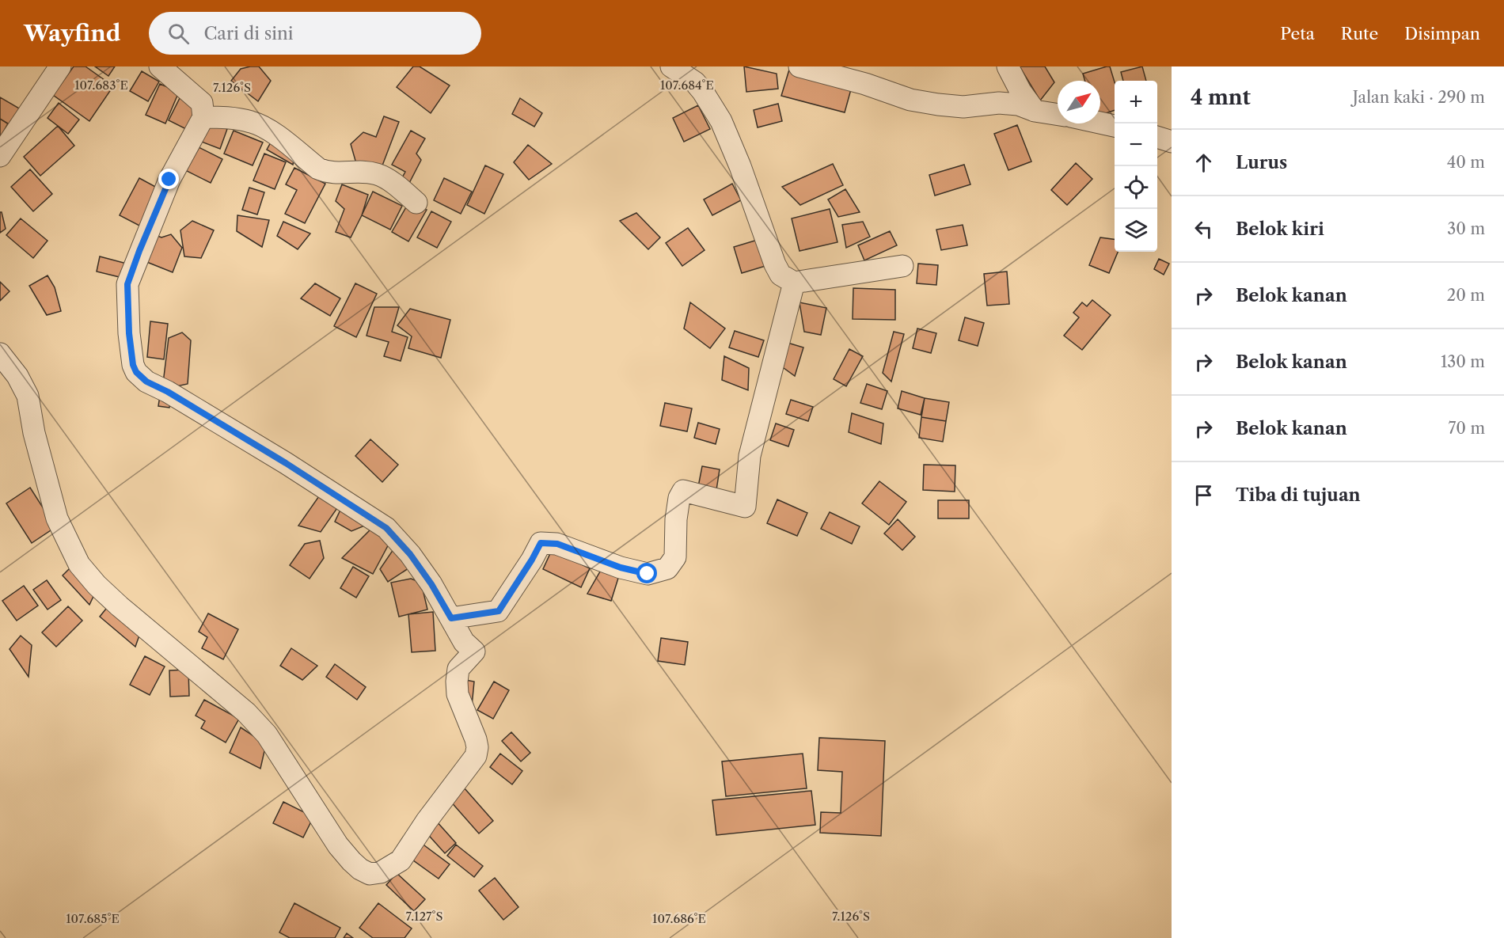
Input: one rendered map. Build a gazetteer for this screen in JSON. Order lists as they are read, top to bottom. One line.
{"north":"top right","page":{"header":"Wayfind","search":"Cari di sini","nav":["Peta","Rute","Disimpan"],"heading":["4 mnt","Jalan kaki · 290 m"],"map_buttons":["+","−"],"list":[["Lurus","40 m"],["Belok kiri","30 m"],["Belok kanan","20 m"],["Belok kanan","130 m"],["Belok kanan","70 m"],"Tiba di tujuan"]},"coordinates":["107.683°E","107.684°E","7.126°S","7.127°S","107.685°E","107.686°E"]}
